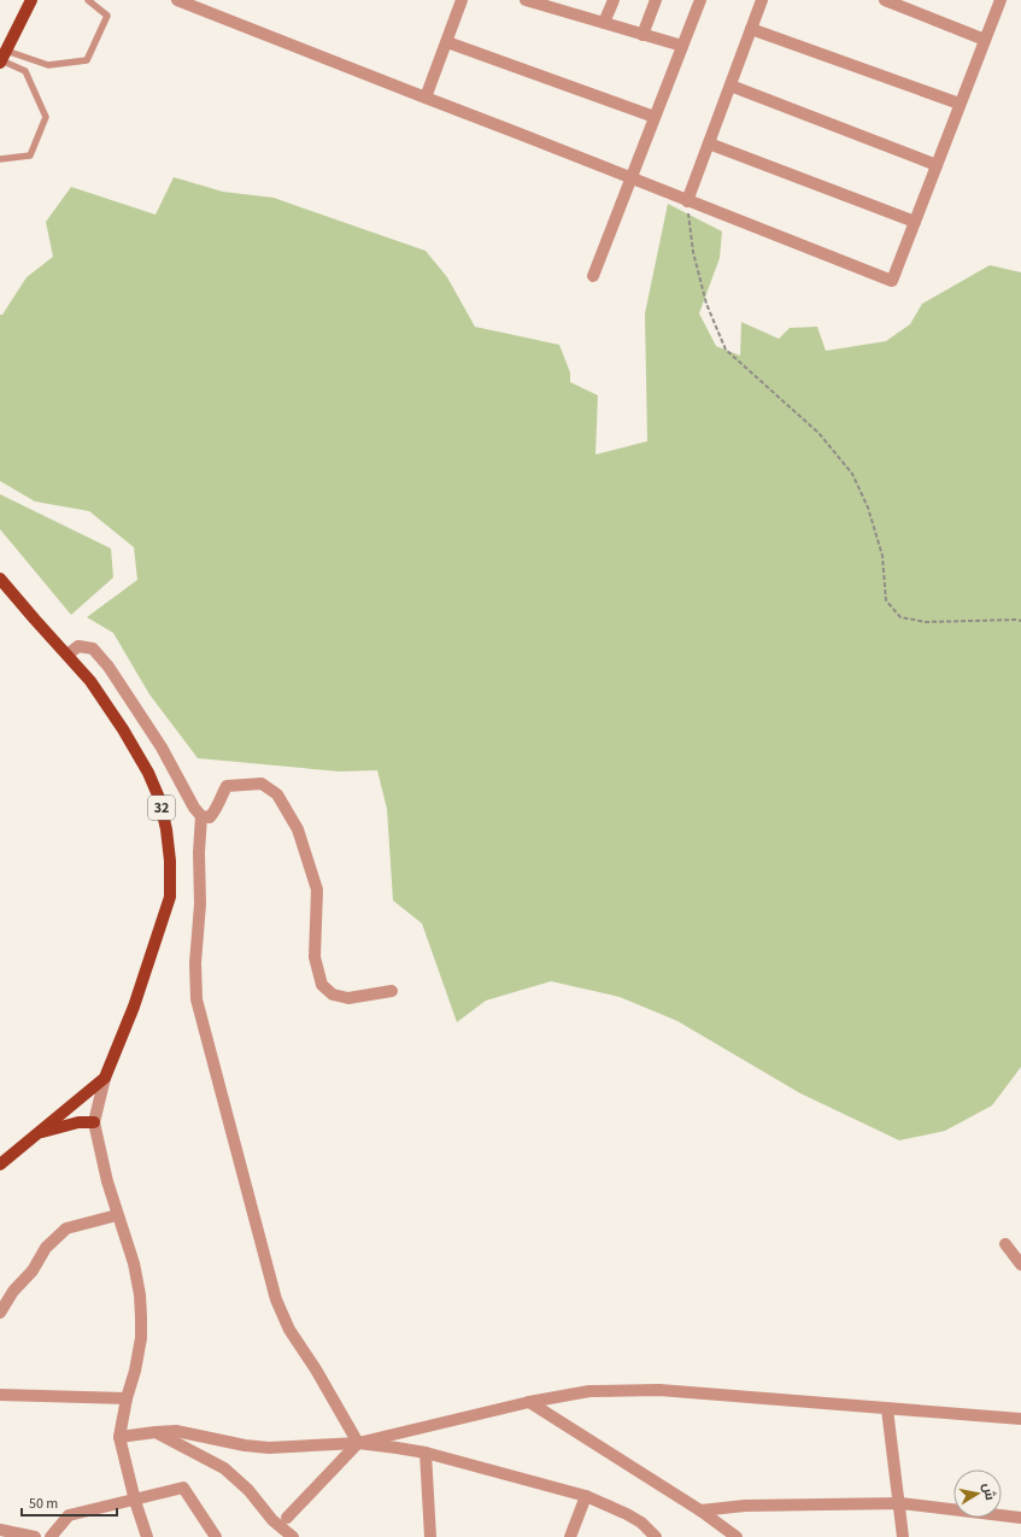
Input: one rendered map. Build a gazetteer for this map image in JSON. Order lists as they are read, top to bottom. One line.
{"streets":{"main road":["32"]},"scale_bar":"50 m","north":"right"}
